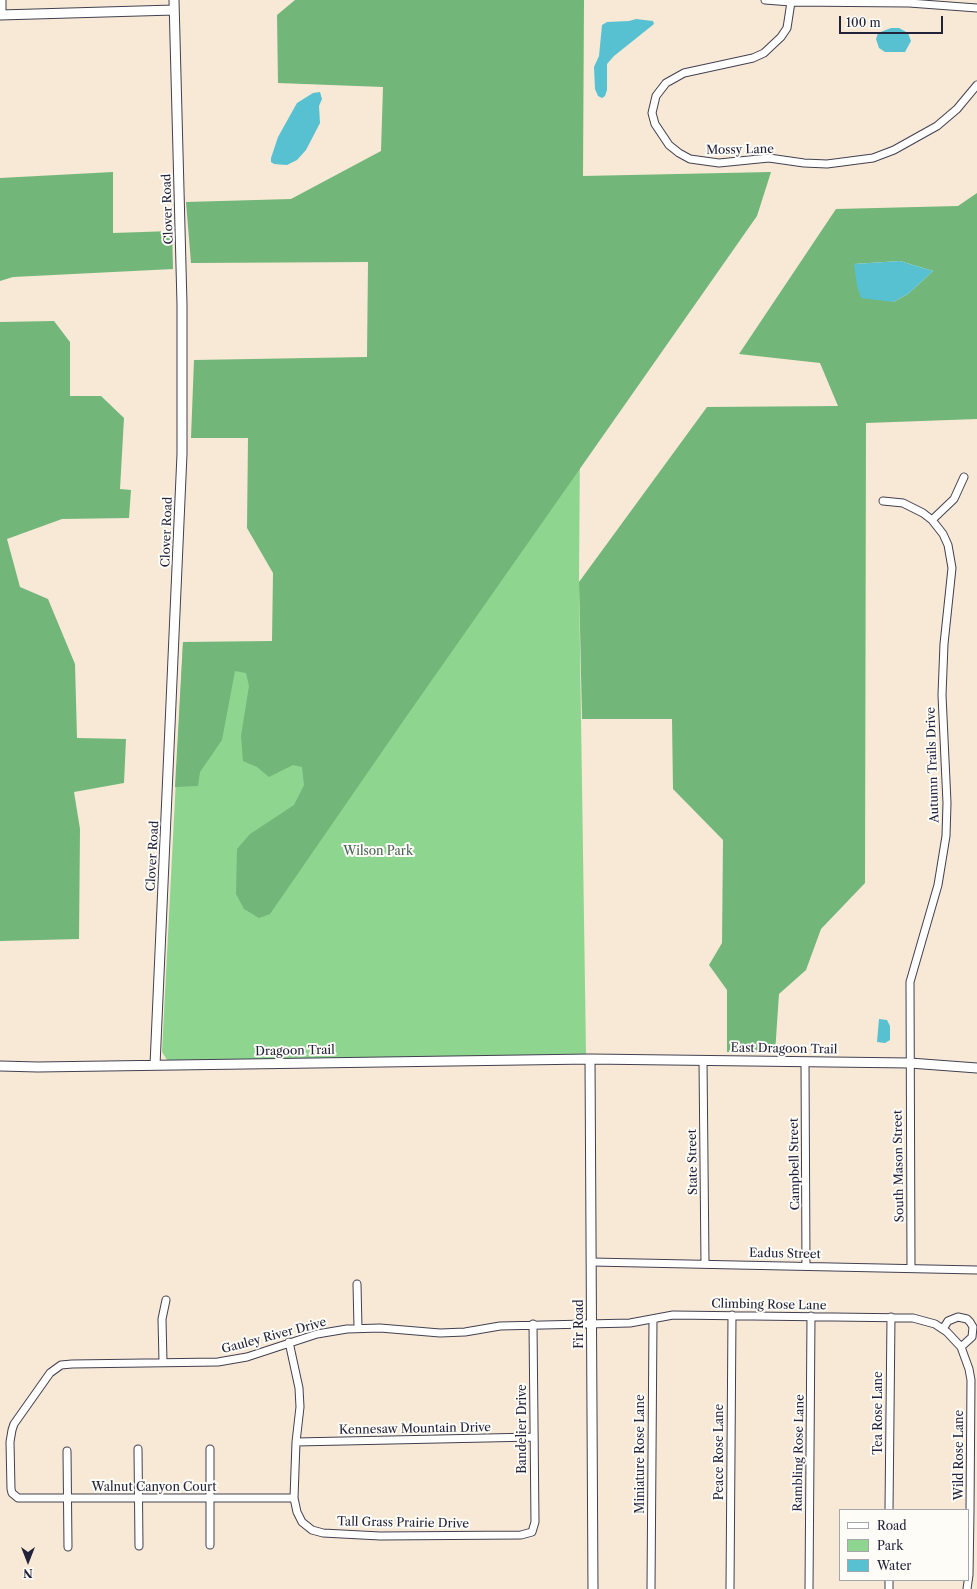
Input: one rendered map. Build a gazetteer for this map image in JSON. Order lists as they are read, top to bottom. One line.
{"streets":{"street":["Mossy Lane","Clover Road","Autumn Trails Drive","East Dragoon Trail","Dragoon Trail","State Street","Campbell Street","South Mason Street","Eadus Street","Climbing Rose Lane","Fir Road","Gauley River Drive","Tea Rose Lane","Kennesaw Mountain Drive","Bandelier Drive","Peace Rose Lane","Rambling Rose Lane","Miniature Rose Lane","Wild Rose Lane","Walnut Canyon Court","Tall Grass Prairie Drive"]},"crossings":[["Clover Road","Dragoon Trail"],["Autumn Trails Drive","East Dragoon Trail"],["Autumn Trails Drive","South Mason Street"],["East Dragoon Trail","Dragoon Trail"],["East Dragoon Trail","State Street"],["East Dragoon Trail","Campbell Street"],["East Dragoon Trail","South Mason Street"],["East Dragoon Trail","Fir Road"],["Dragoon Trail","Fir Road"],["State Street","Eadus Street"],["Campbell Street","Eadus Street"],["South Mason Street","Eadus Street"],["Eadus Street","Fir Road"],["Climbing Rose Lane","Fir Road"],["Climbing Rose Lane","Gauley River Drive"],["Climbing Rose Lane","Tea Rose Lane"],["Climbing Rose Lane","Peace Rose Lane"],["Climbing Rose Lane","Rambling Rose Lane"],["Climbing Rose Lane","Miniature Rose Lane"],["Climbing Rose Lane","Wild Rose Lane"],["Fir Road","Gauley River Drive"],["Gauley River Drive","Bandelier Drive"],["Gauley River Drive","Walnut Canyon Court"],["Gauley River Drive","Tall Grass Prairie Drive"],["Kennesaw Mountain Drive","Bandelier Drive"],["Kennesaw Mountain Drive","Tall Grass Prairie Drive"],["Bandelier Drive","Tall Grass Prairie Drive"],["Walnut Canyon Court","Tall Grass Prairie Drive"]],"parks":["Wilson Park"],"legend":["Road","Park","Water"],"scale_bar":"100 m","north":"bottom"}
